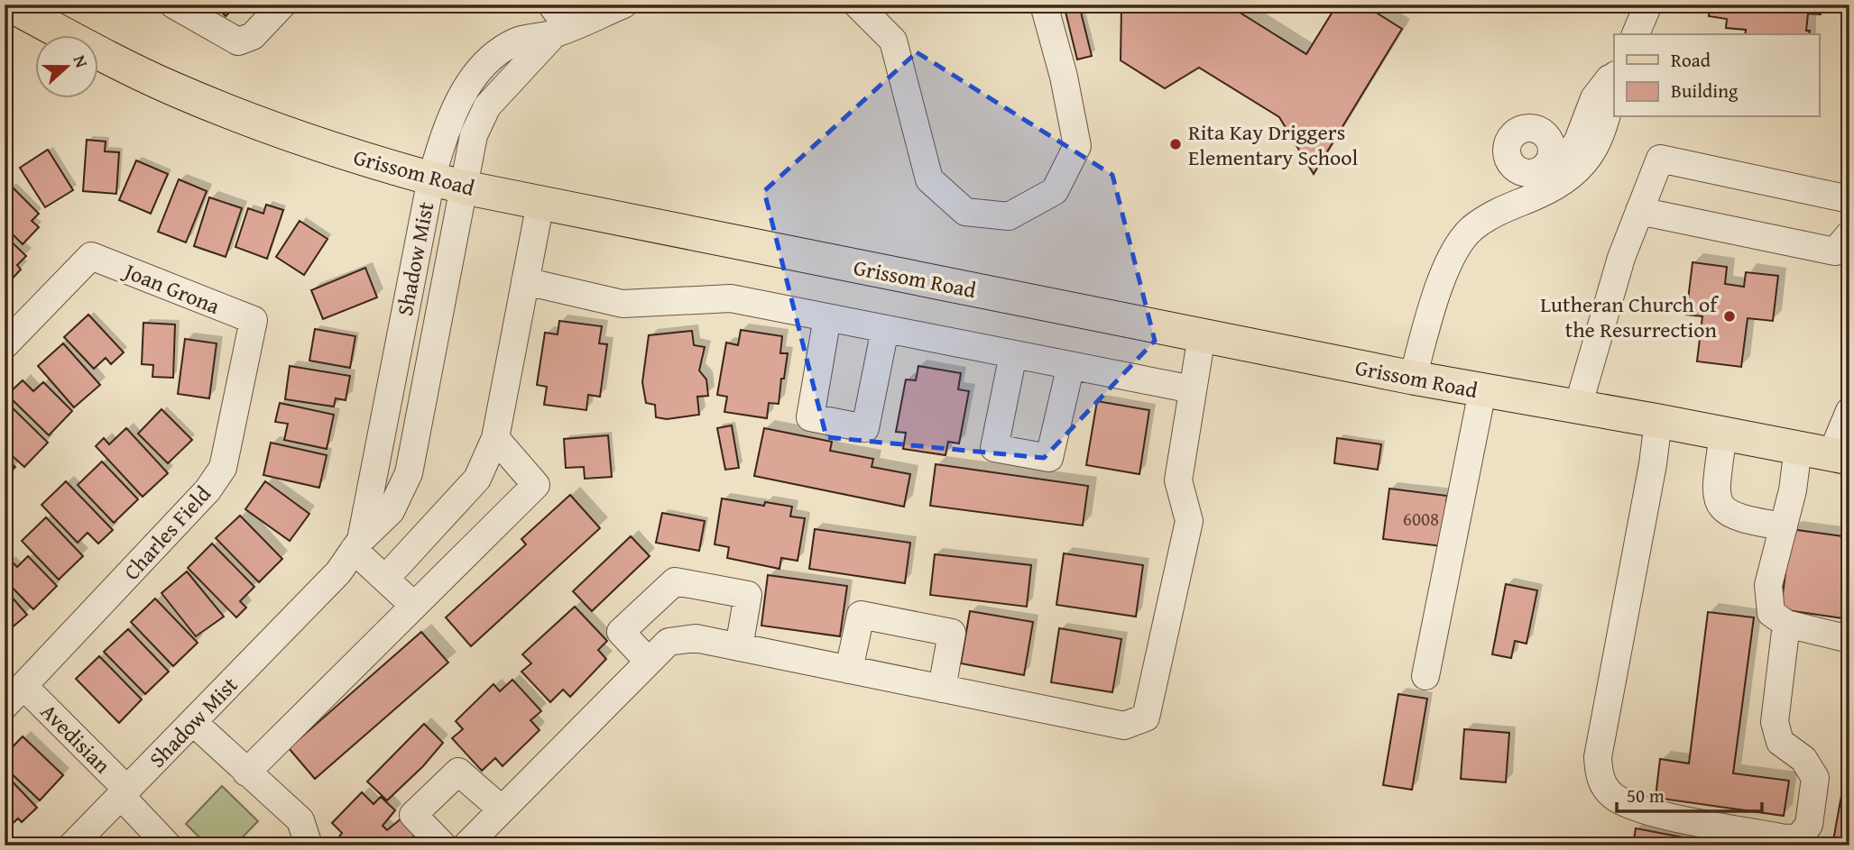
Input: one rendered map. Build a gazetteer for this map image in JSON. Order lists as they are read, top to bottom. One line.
{"streets":{"main road":["Grissom Road"],"street":["Shadow Mist","Joan Grona","Charles Field","Avedisian"]},"crossings":[["Grissom Road","Shadow Mist"],["Shadow Mist","Avedisian"],["Joan Grona","Charles Field"],["Charles Field","Avedisian"]],"places":["Rita Kay Driggers Elementary School","Lutheran Church of the Resurrection"],"house_numbers":["6008"],"legend":["Road","Building"],"scale_bar":"50 m","north":"right"}
